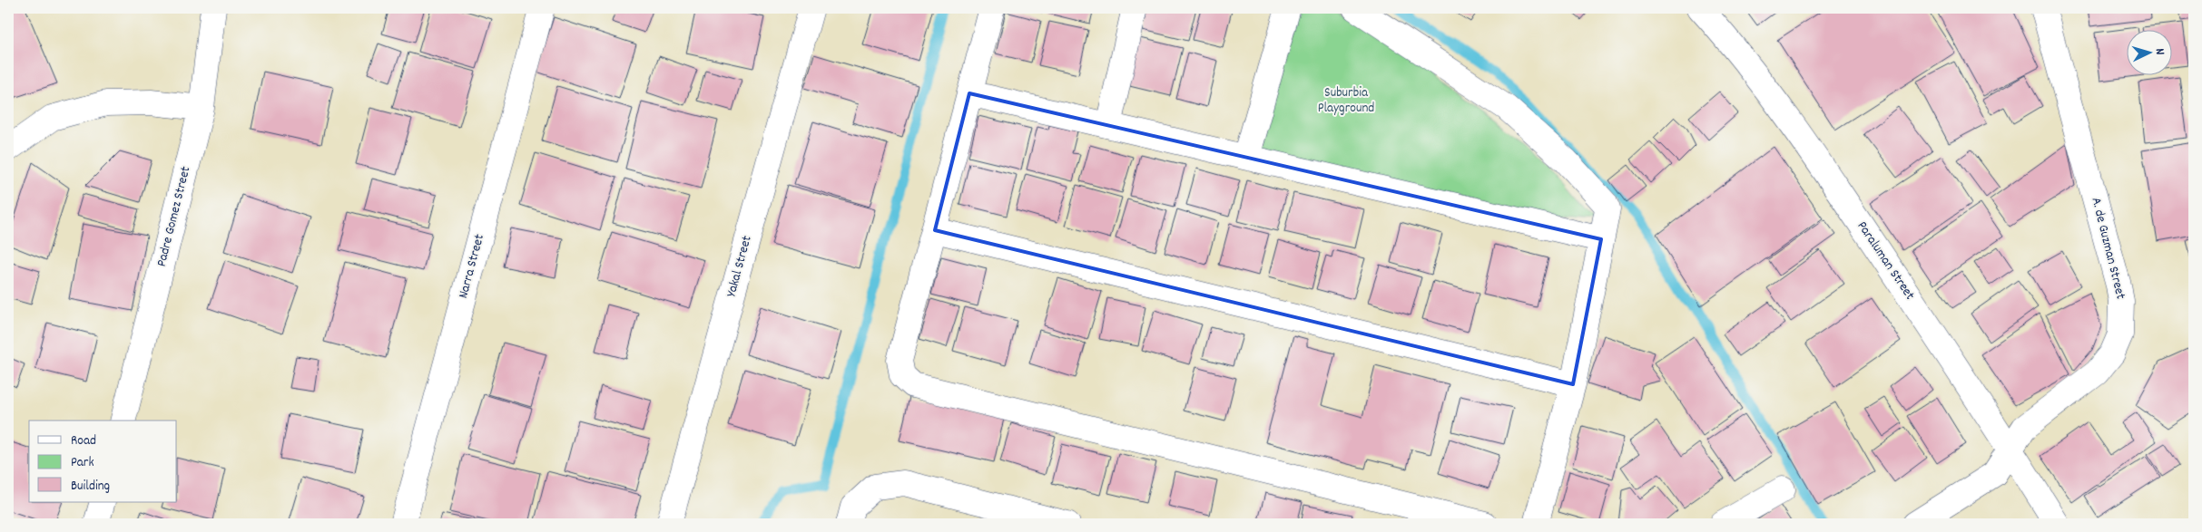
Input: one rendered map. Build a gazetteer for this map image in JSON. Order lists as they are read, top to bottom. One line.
{"streets":{"street":["Padre Gomez Street","A. de Guzman Street","Paraluman Street","Narra Street","Yakal Street"]},"crossings":[["A. de Guzman Street","Paraluman Street"]],"parks":["Suburbia Playground"],"legend":["Road","Park","Building"],"north":"right"}
